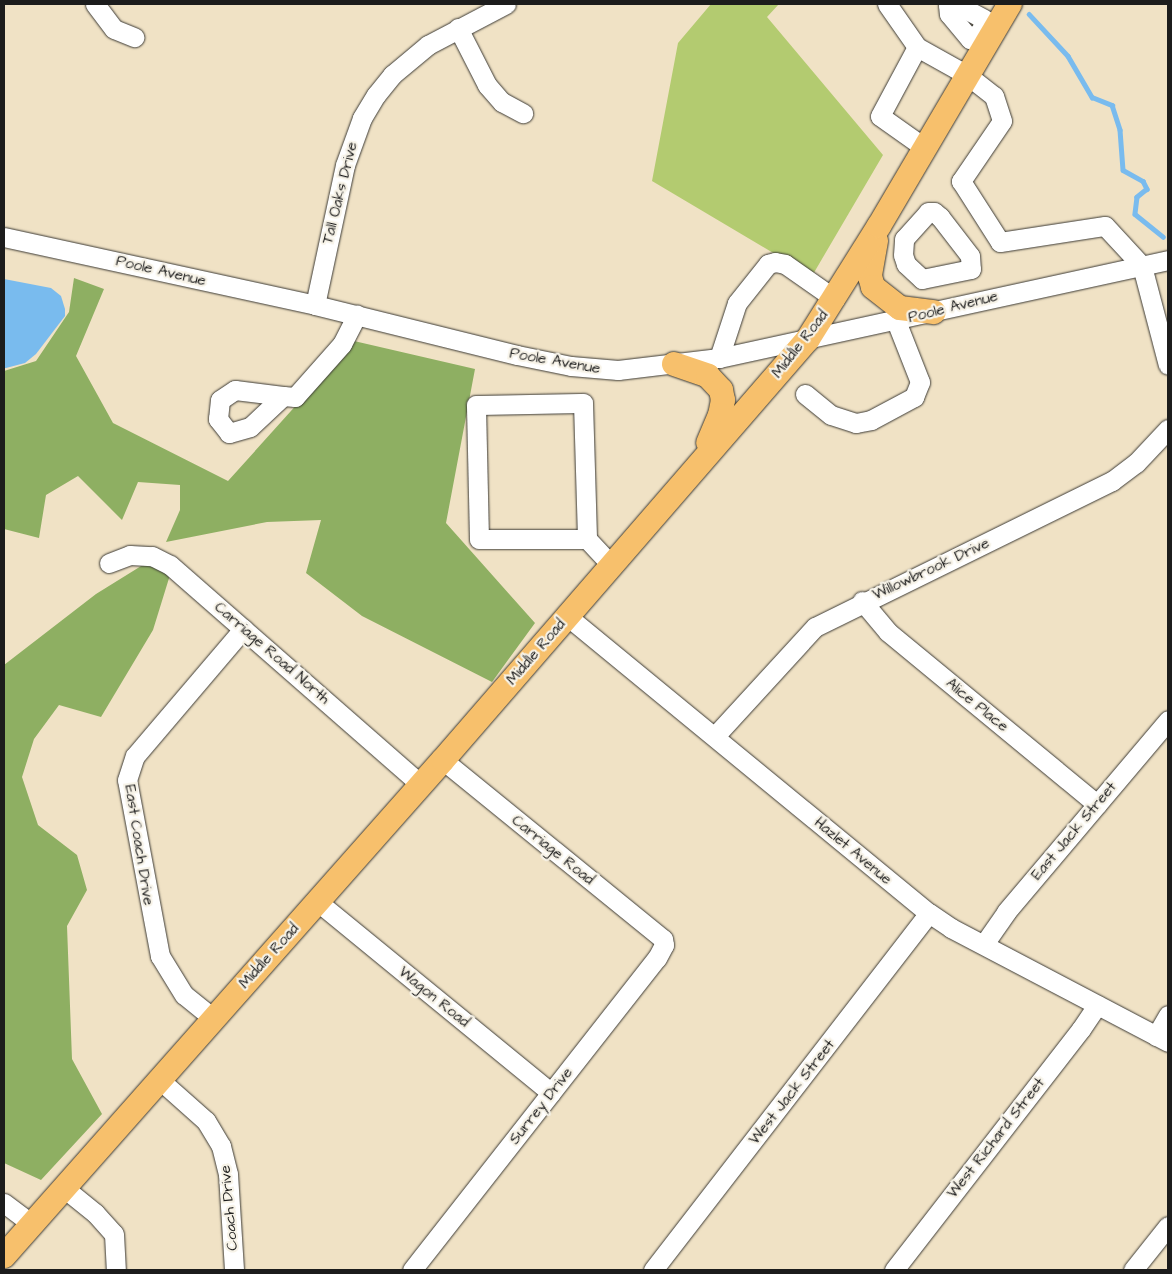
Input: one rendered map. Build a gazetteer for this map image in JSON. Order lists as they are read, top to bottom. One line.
{"streets":{"main road":["Middle Road"],"street":["Tall Oaks Drive","Poole Avenue","Willowbrook Drive","Carriage Road North","Alice Place","East Jack Street","East Coach Drive","Carriage Road","Hazlet Avenue","Wagon Road","West Jack Street","Surrey Drive","West Richard Street","Coach Drive"]},"crossings":[["Tall Oaks Drive","Poole Avenue"],["Poole Avenue","Middle Road"],["Middle Road","Carriage Road North"],["Middle Road","East Coach Drive"],["Middle Road","Carriage Road"],["Middle Road","Hazlet Avenue"],["Middle Road","Wagon Road"],["Middle Road","Coach Drive"],["Willowbrook Drive","Alice Place"],["Willowbrook Drive","Hazlet Avenue"],["Carriage Road North","East Coach Drive"],["Alice Place","East Jack Street"],["East Jack Street","Hazlet Avenue"],["Carriage Road","Surrey Drive"],["Hazlet Avenue","West Jack Street"],["Hazlet Avenue","West Richard Street"],["Wagon Road","Surrey Drive"]]}
